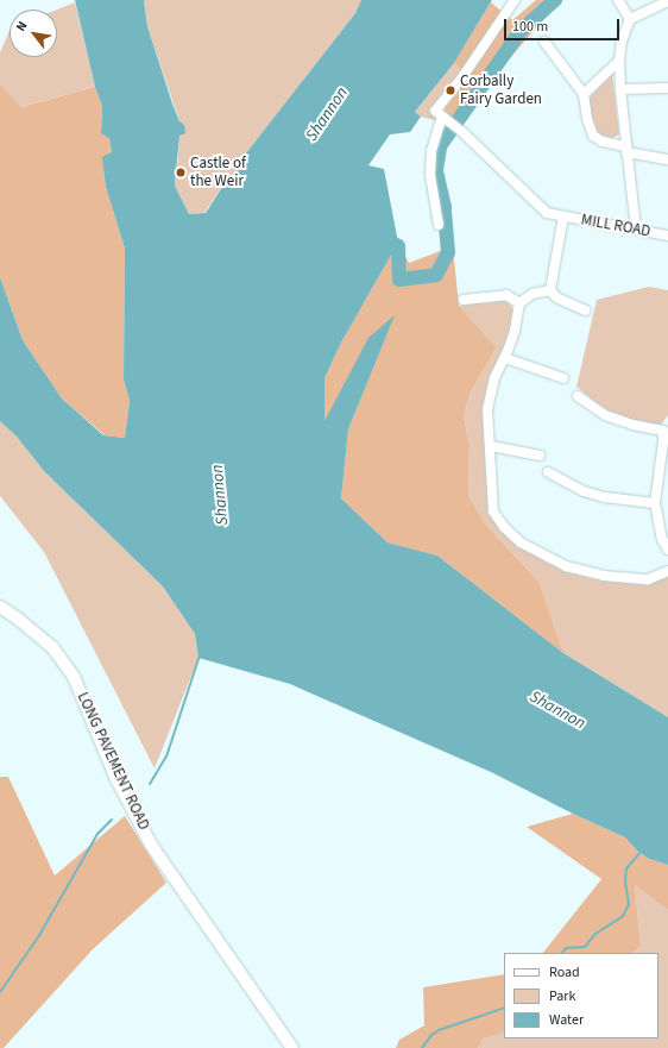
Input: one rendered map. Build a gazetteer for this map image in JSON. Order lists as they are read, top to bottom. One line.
{"streets":{"main road":["LONG PAVEMENT ROAD"],"street":["MILL ROAD"]},"water":["Shannon"],"places":["Corbally Fairy Garden","Castle of the Weir"],"legend":["Road","Park","Water"],"scale_bar":"100 m","north":"top left"}
